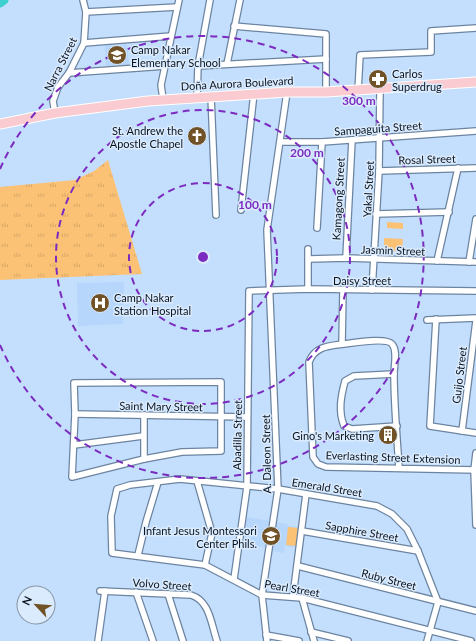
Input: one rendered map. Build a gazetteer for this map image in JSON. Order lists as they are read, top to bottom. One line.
{"streets":{"main road":["Doña Aurora Boulevard"],"street":["Narra Street","Sampaguita Street","Rosal Street","Yakal Street","Kamagong Street","Jasmin Street","Daisy Street","Guijo Street","Saint Mary Street","Abadilla Street","A. Daleon Street","Everlasting Street Extension","Emerald Street","Sapphire Street","Ruby Street","Volvo Street","Pearl Street"]},"crossings":[["Narra Street","Doña Aurora Boulevard"],["Doña Aurora Boulevard","Yakal Street"],["Doña Aurora Boulevard","A. Daleon Street"],["Sampaguita Street","Yakal Street"],["Sampaguita Street","Kamagong Street"],["Sampaguita Street","A. Daleon Street"],["Rosal Street","Yakal Street"],["Yakal Street","Jasmin Street"],["Yakal Street","Daisy Street"],["Kamagong Street","Jasmin Street"],["Daisy Street","Abadilla Street"],["Daisy Street","A. Daleon Street"],["Saint Mary Street","Abadilla Street"],["Abadilla Street","Emerald Street"],["Abadilla Street","Pearl Street"],["A. Daleon Street","Emerald Street"],["A. Daleon Street","Pearl Street"],["Emerald Street","Sapphire Street"],["Emerald Street","Ruby Street"],["Emerald Street","Pearl Street"]],"places":{"school or university":["Camp Nakar Elementary School","Infant Jesus Montessori Center Phils."],"pharmacy":["Carlos Superdrug"],"church":["St. Andrew the Apostle Chapel"],"hospital":["Camp Nakar Station Hospital"],"building":["Gino's Marketing"]},"north":"top left","rings":["300 m","200 m","100 m"]}
